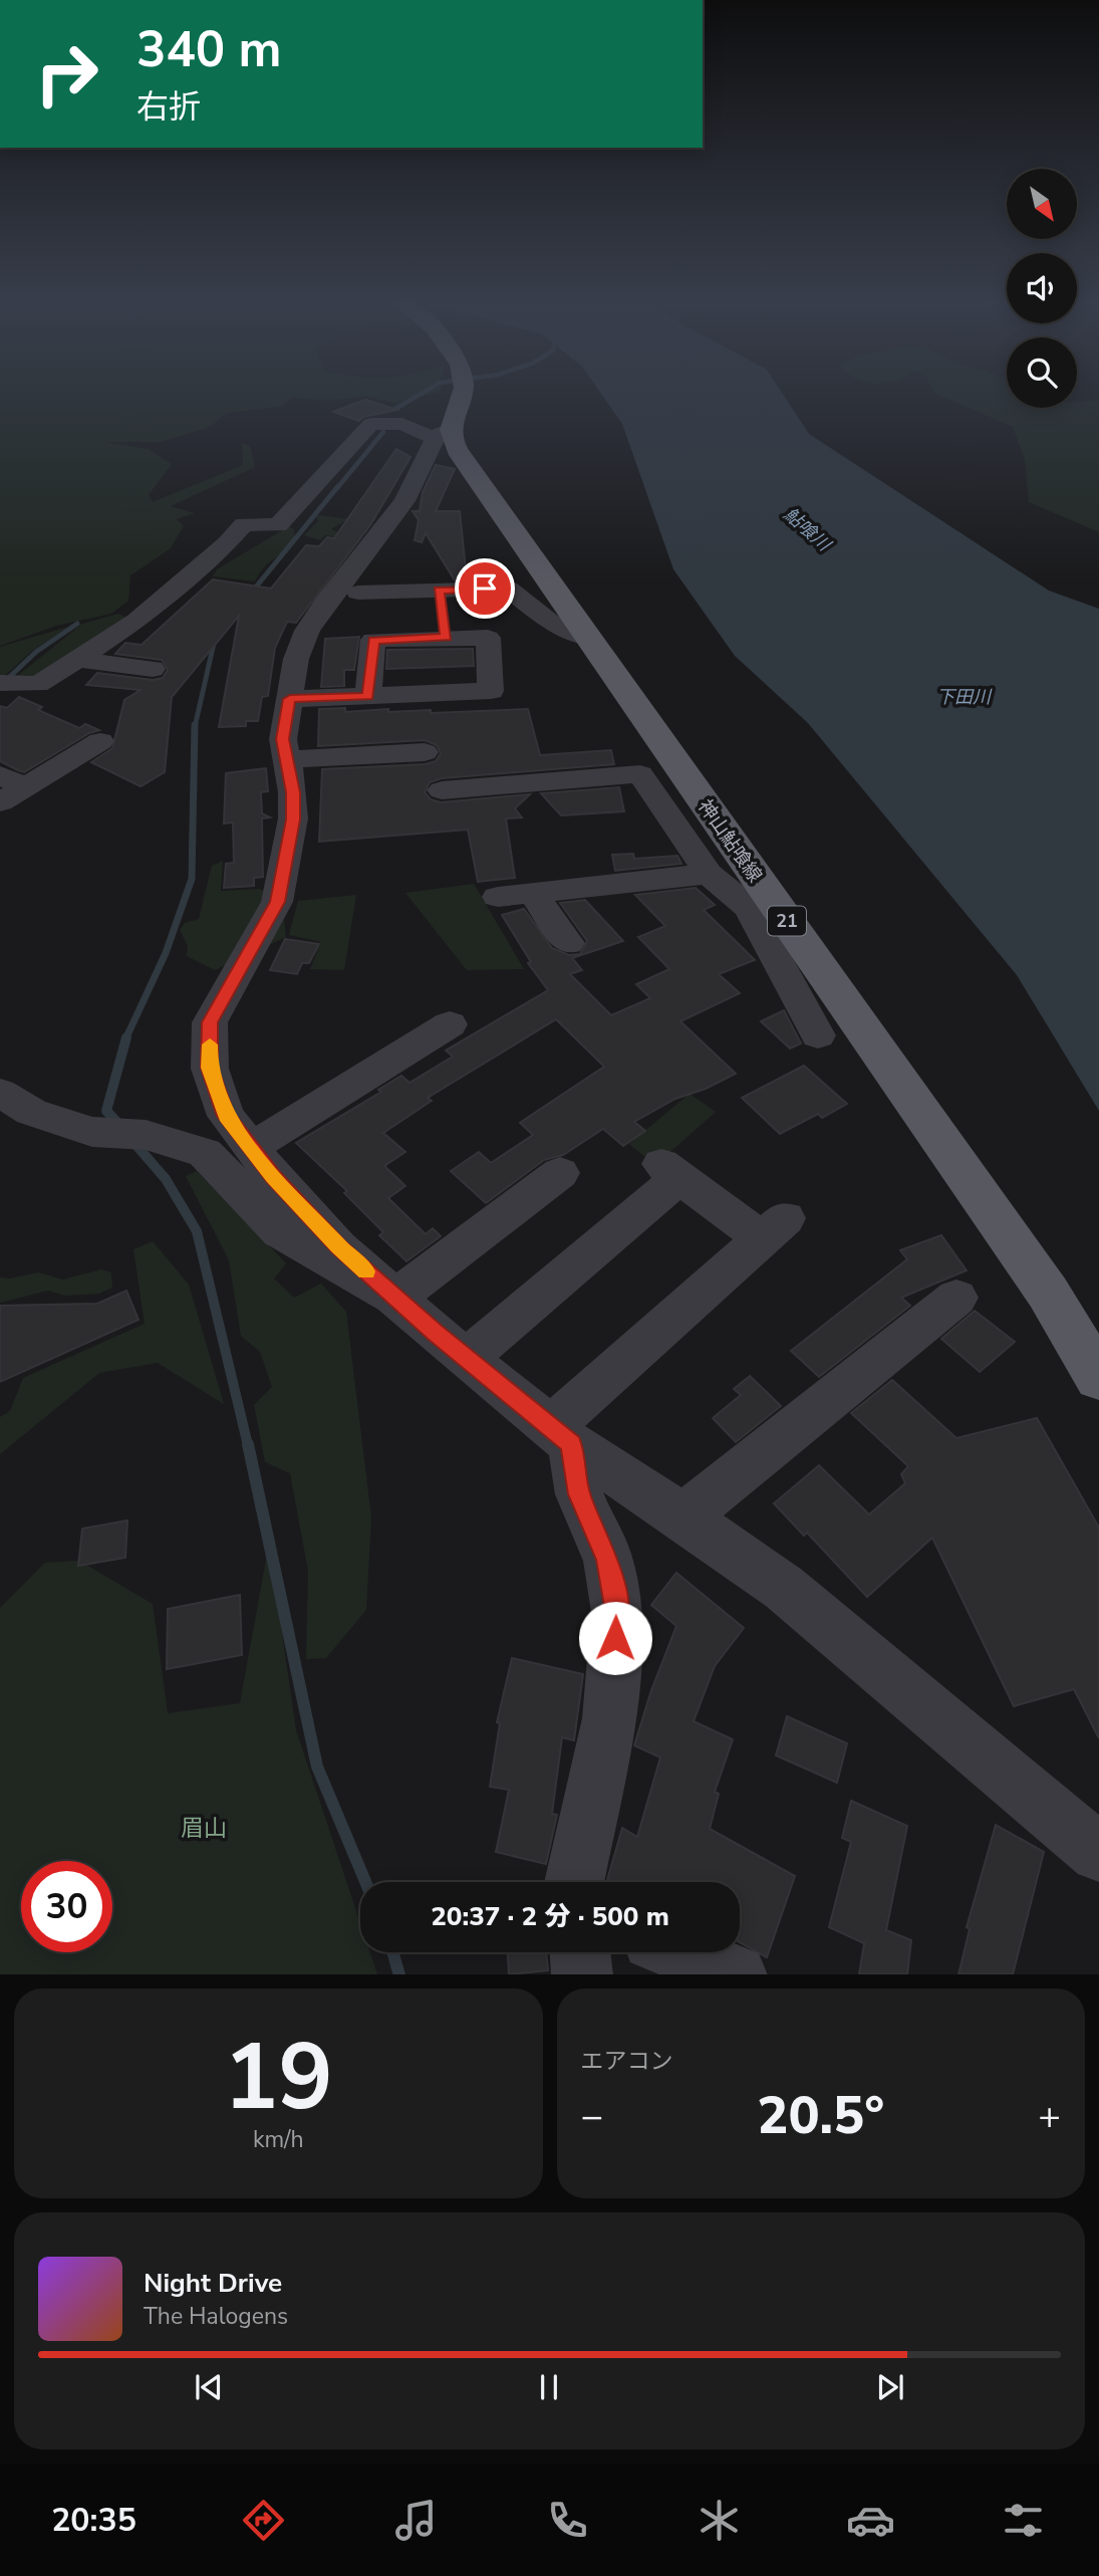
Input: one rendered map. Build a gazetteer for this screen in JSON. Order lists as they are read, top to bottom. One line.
{"streets":{"main road":["神山鮎喰線","21"]},"water":["鮎喰川","下田川"],"parks":["眉山"],"north":"bottom right","page":{"turn":["340 m","右折"],"limit":"30","trip":"20:37 · 2 分 · 500 m","tile":[["19","km/h"],"エアコン"],"heat":["−","20.5°","+"],"song":["Night Drive","The Halogens"],"tabs":"20:35"}}
